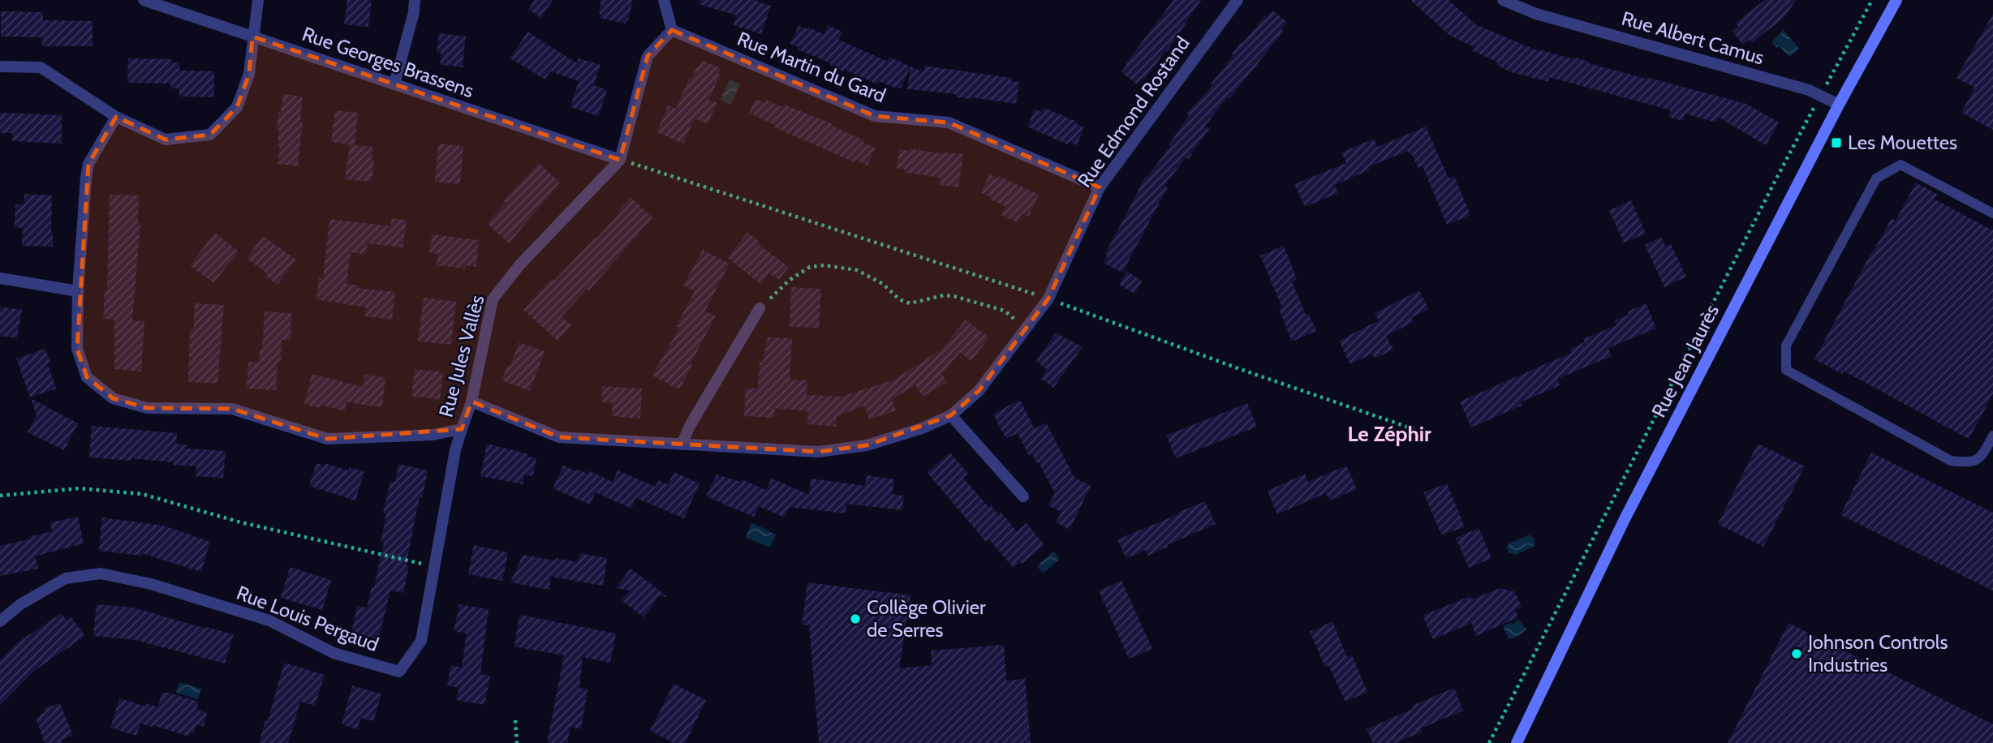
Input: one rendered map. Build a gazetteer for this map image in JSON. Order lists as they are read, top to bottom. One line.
{"streets":{"main road":["Rue Jean Jaurès"],"street":["Rue Albert Camus","Rue Georges Brassens","Rue Martin du Gard","Rue Edmond Rostand","Rue Jules Vallès","Rue Louis Pergaud"]},"crossings":[["Rue Albert Camus","Rue Jean Jaurès"],["Rue Georges Brassens","Rue Jules Vallès"],["Rue Martin du Gard","Rue Edmond Rostand"],["Rue Edmond Rostand","Rue Jules Vallès"],["Rue Jules Vallès","Rue Louis Pergaud"]],"districts":["Le Zéphir"],"places":{"transit":["Les Mouettes"],"other":["Collège Olivier de Serres","Johnson Controls Industries"]}}
